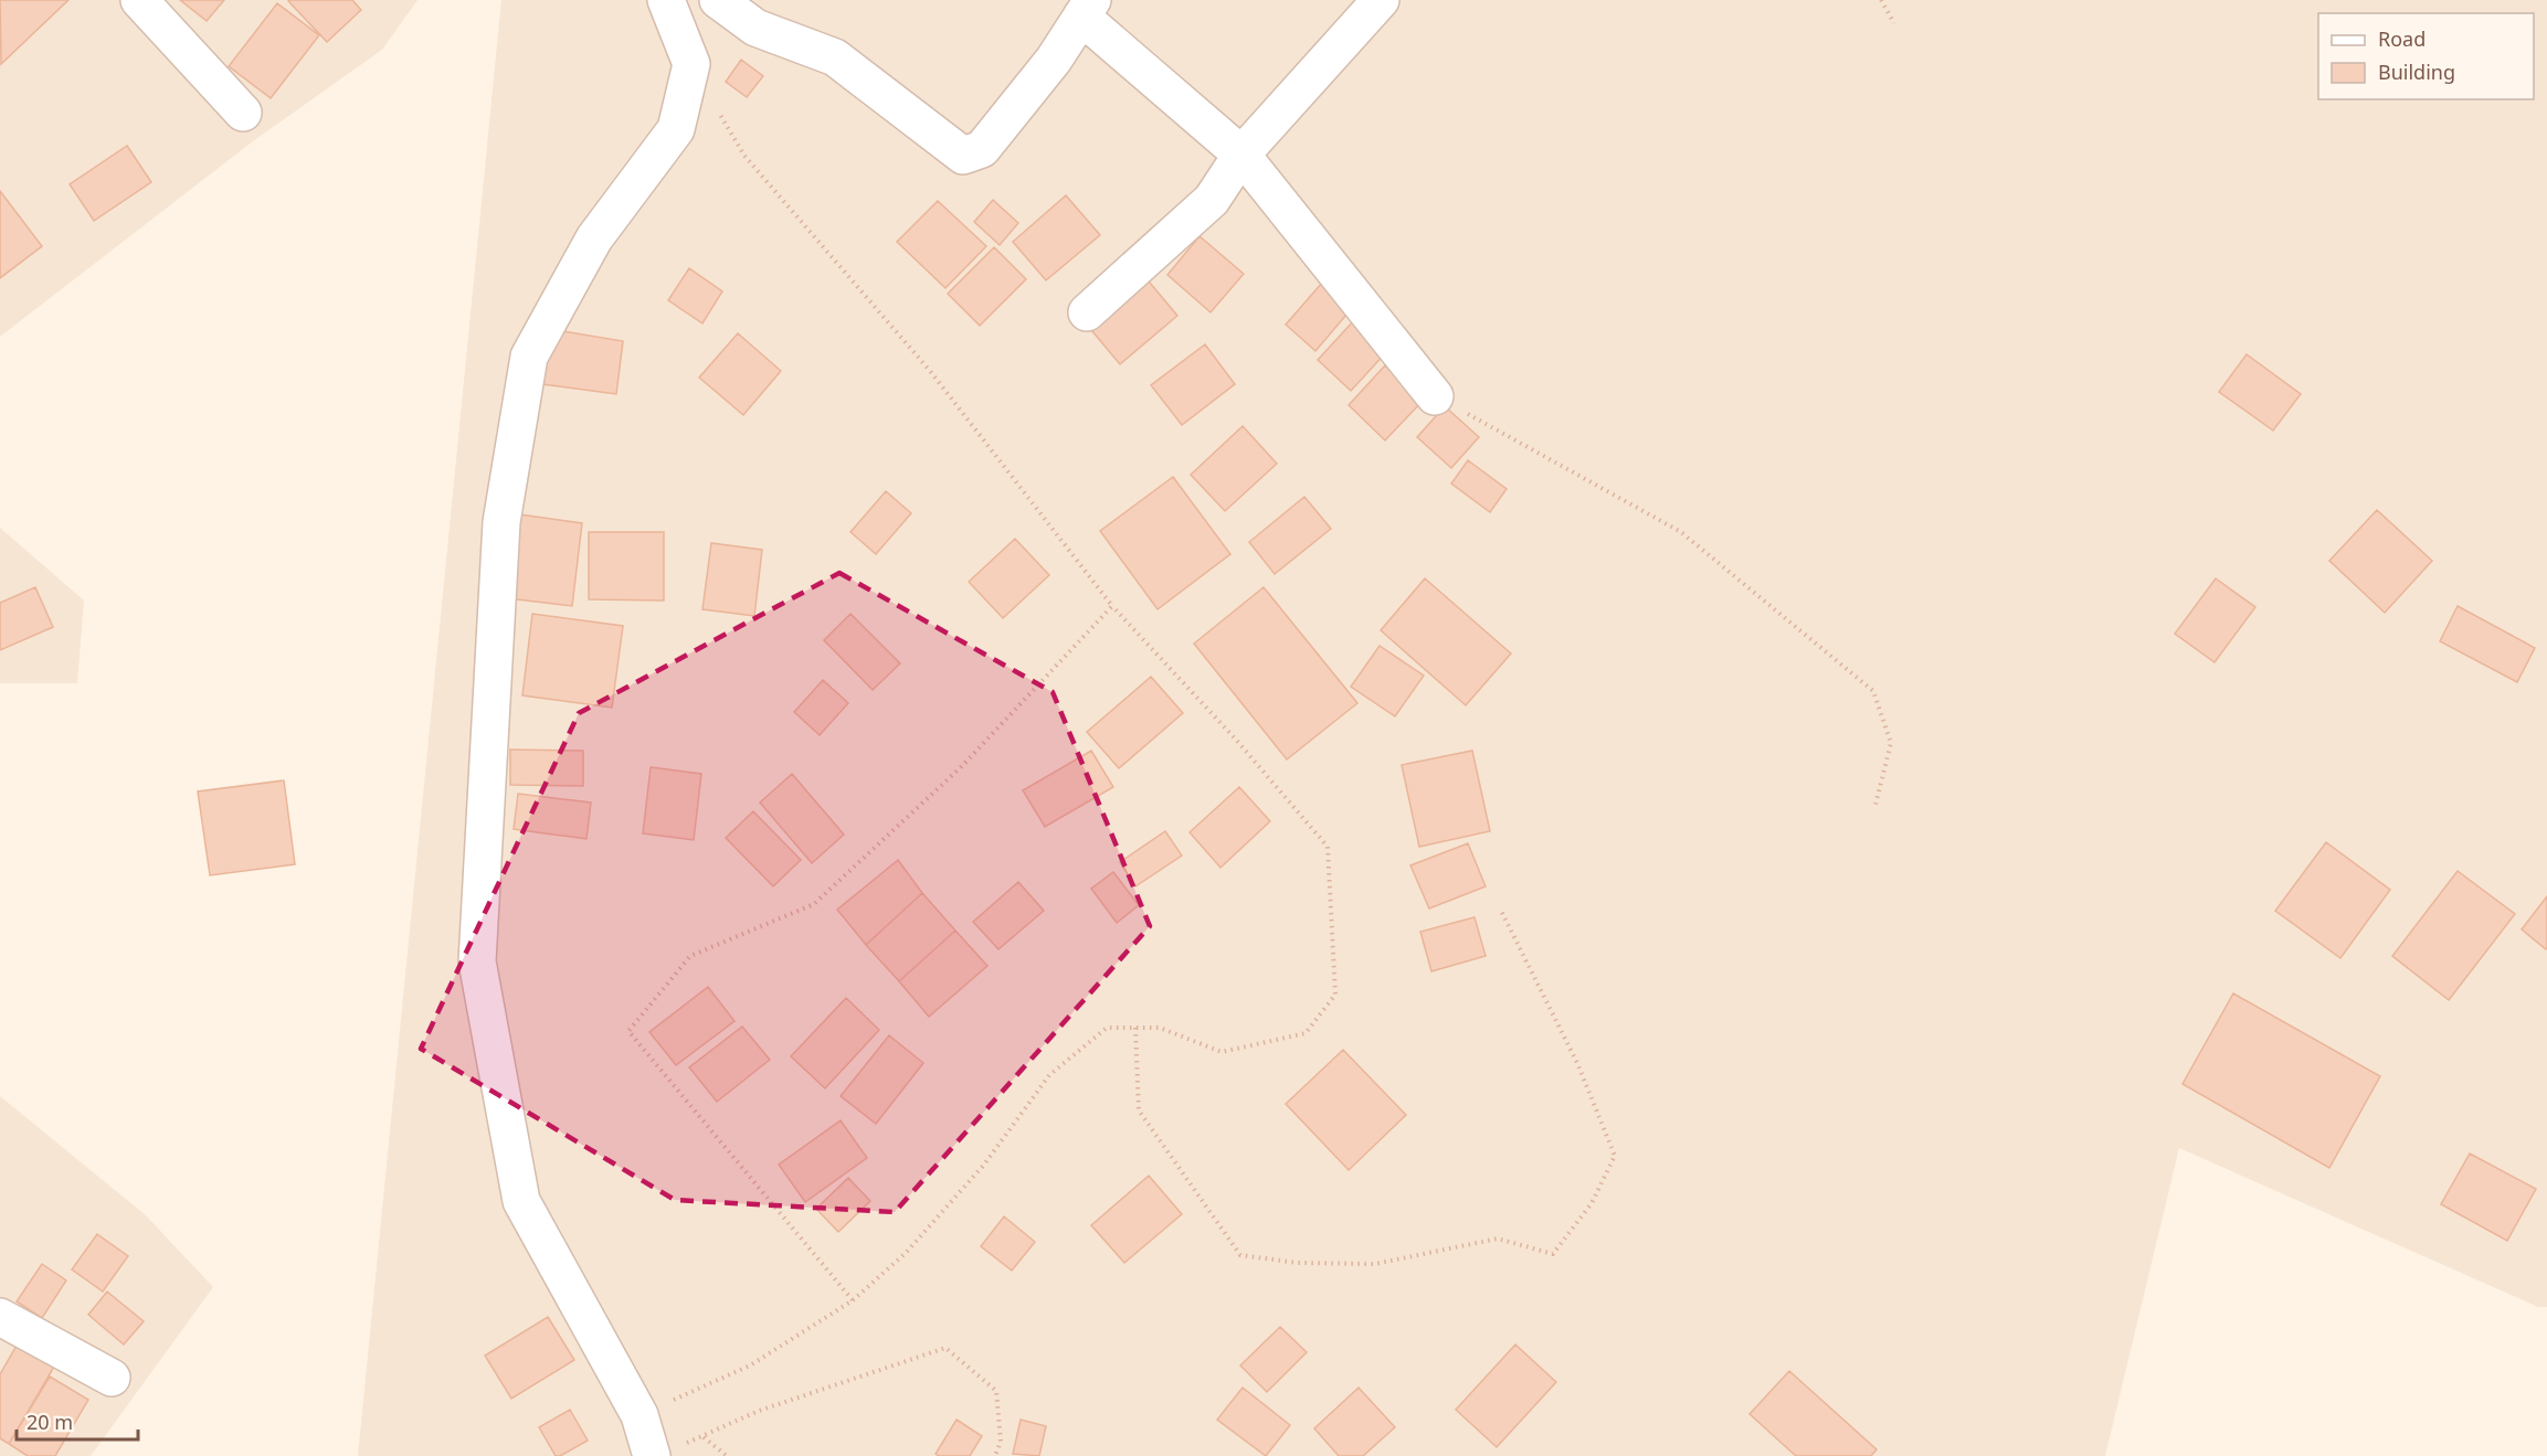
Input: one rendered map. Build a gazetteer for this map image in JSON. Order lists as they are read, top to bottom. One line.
{"legend":["Road","Building"],"scale_bar":"20 m"}
